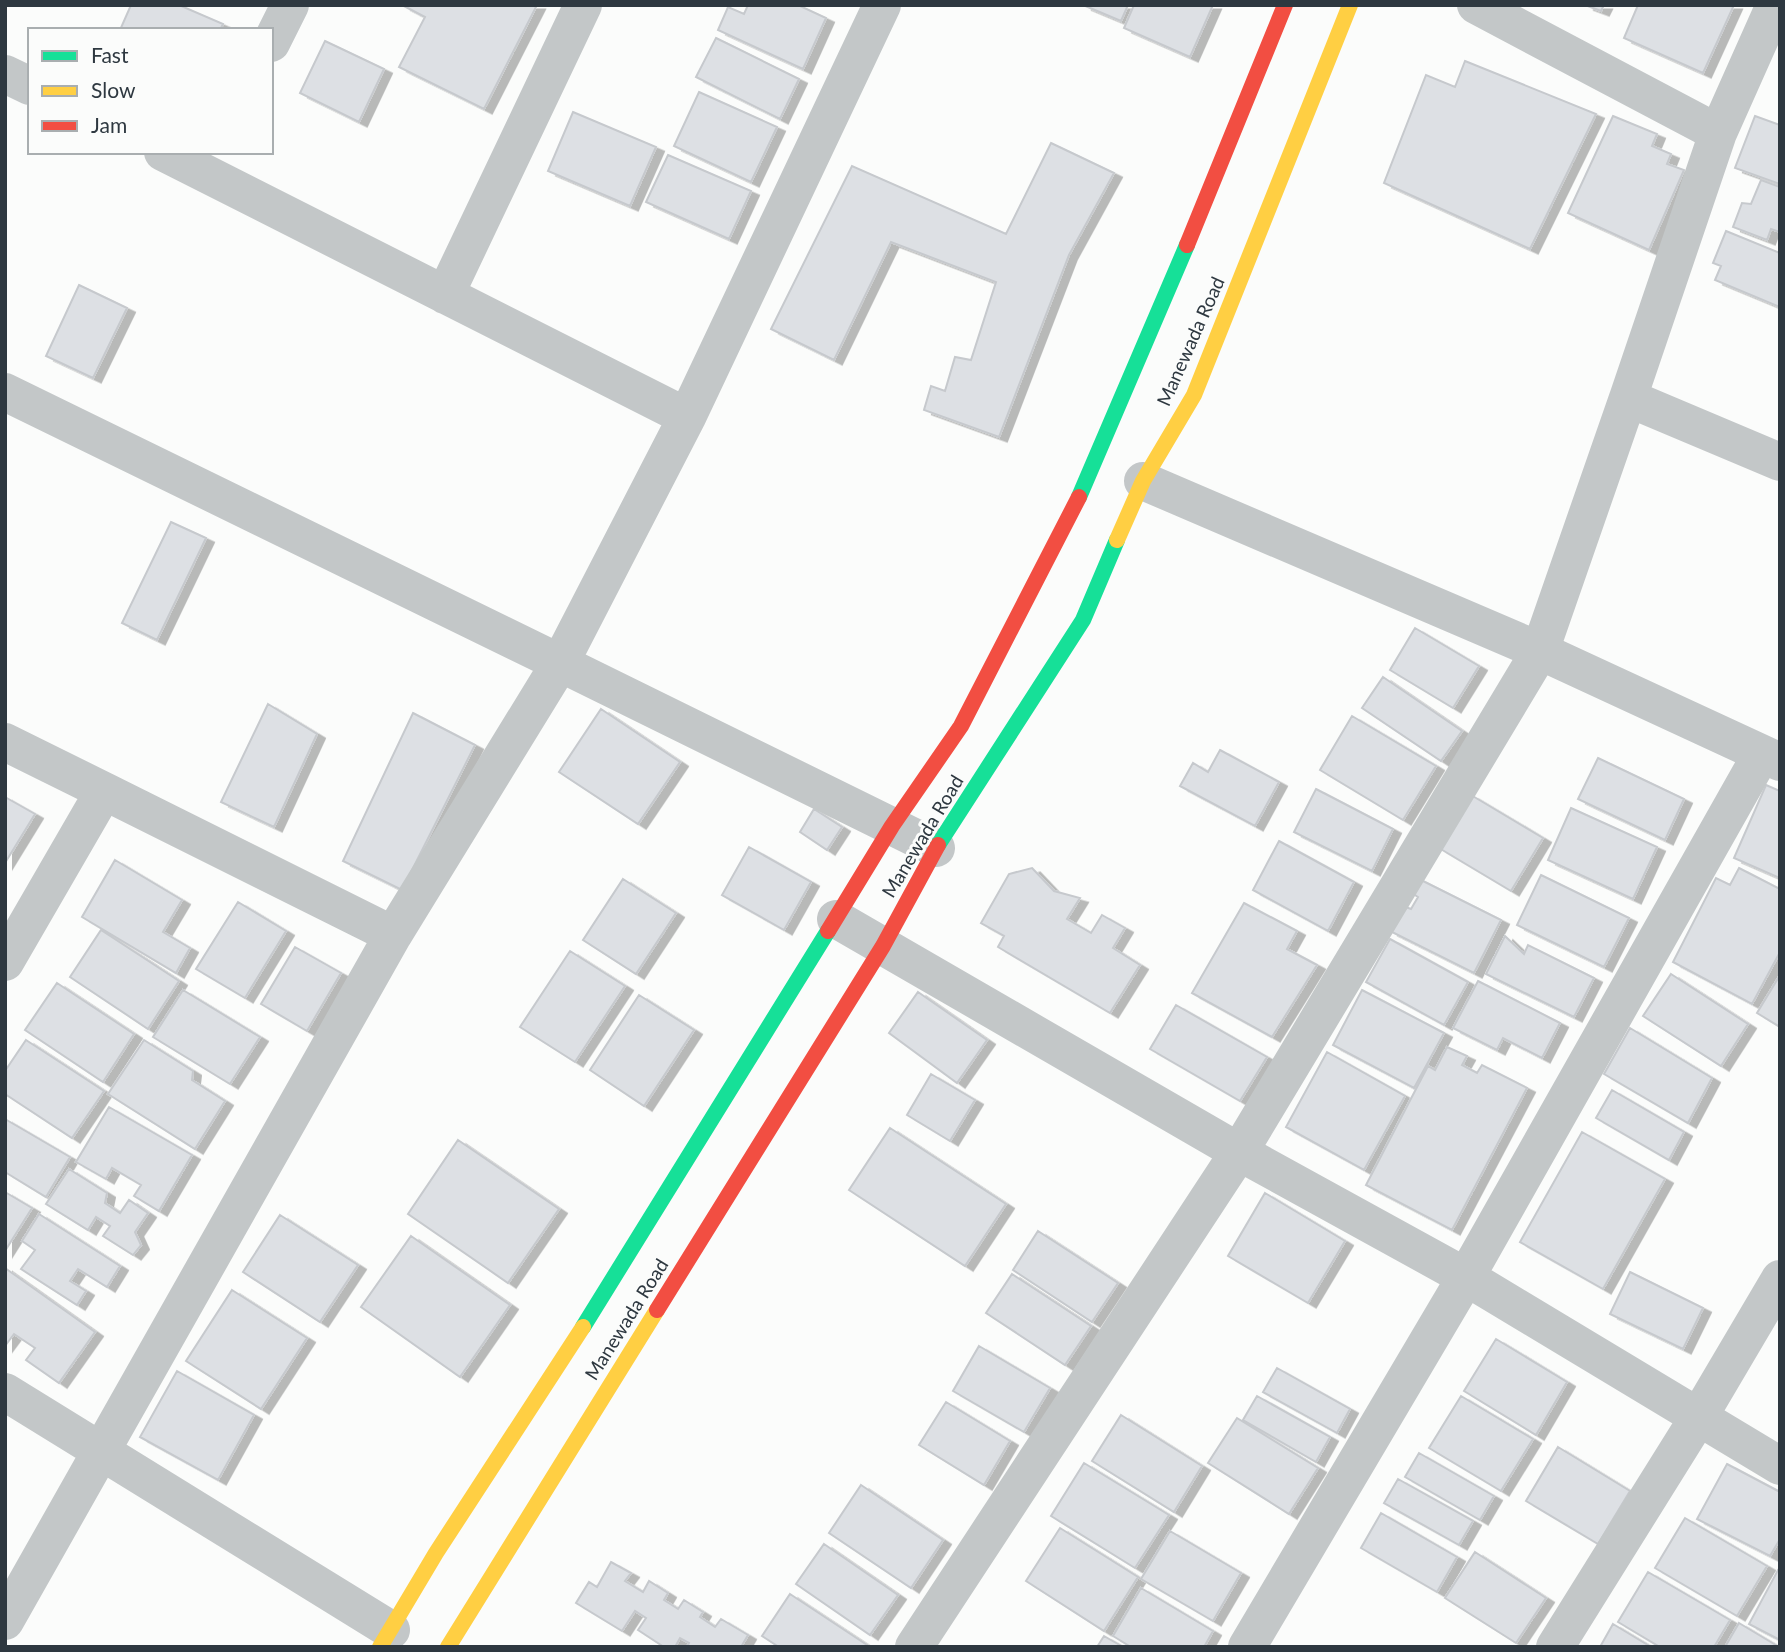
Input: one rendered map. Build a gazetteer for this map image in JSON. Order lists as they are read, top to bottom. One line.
{"streets":{"street":["Manewada Road"]},"legend":["Fast","Slow","Jam"]}
